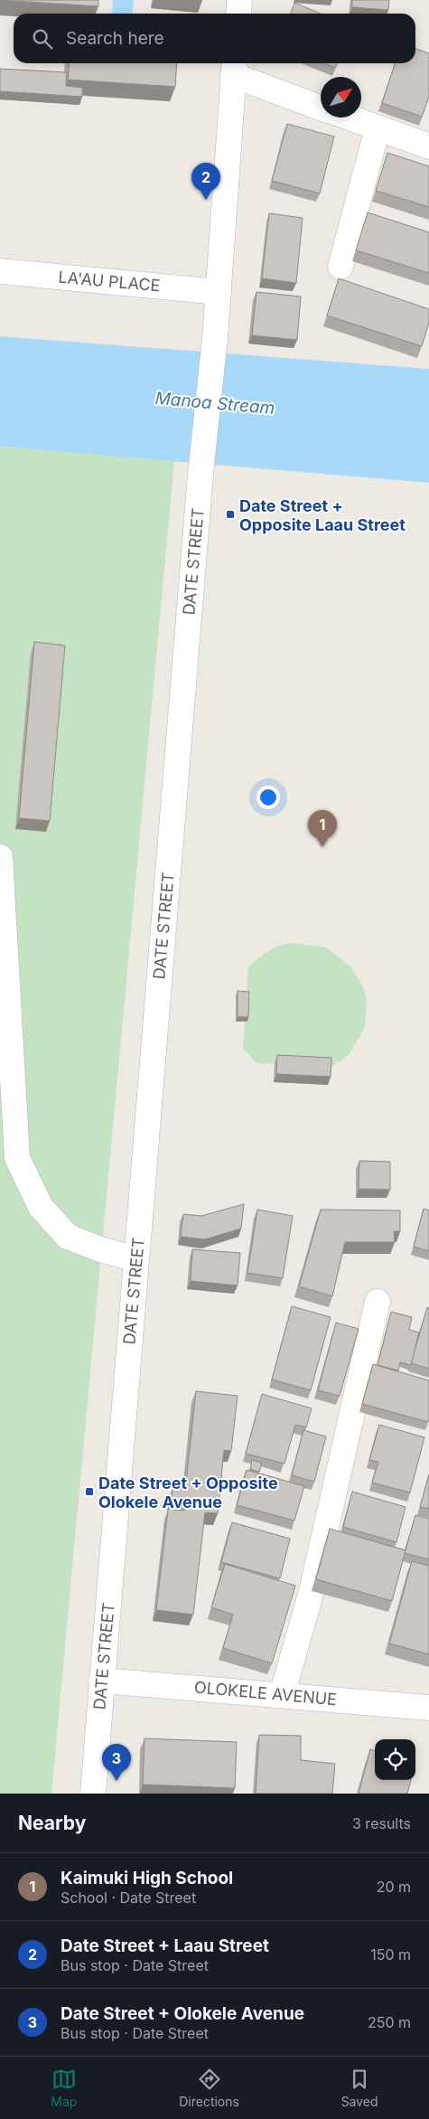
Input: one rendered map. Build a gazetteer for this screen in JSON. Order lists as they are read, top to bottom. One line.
{"streets":{"street":["LA'AU PLACE","DATE STREET","OLOKELE AVENUE"]},"crossings":[["LA'AU PLACE","DATE STREET"],["DATE STREET","OLOKELE AVENUE"]],"water":["Manoa Stream"],"places":{"transit":["Date Street + Opposite Laau Street","Date Street + Opposite Olokele Avenue"]},"north":"top right","page":{"search":"Search here","pins":["2","1","3"],"heading":["Nearby","3 results"],"list":[{"mark":"1","name":"Kaimuki High School","note":"School · Date Street","value":"20 m"},{"mark":"2","name":"Date Street + Laau Street","note":"Bus stop · Date Street","value":"150 m"},{"mark":"3","name":"Date Street + Olokele Avenue","note":"Bus stop · Date Street","value":"250 m"}],"nav":["Map","Directions","Saved"]}}
